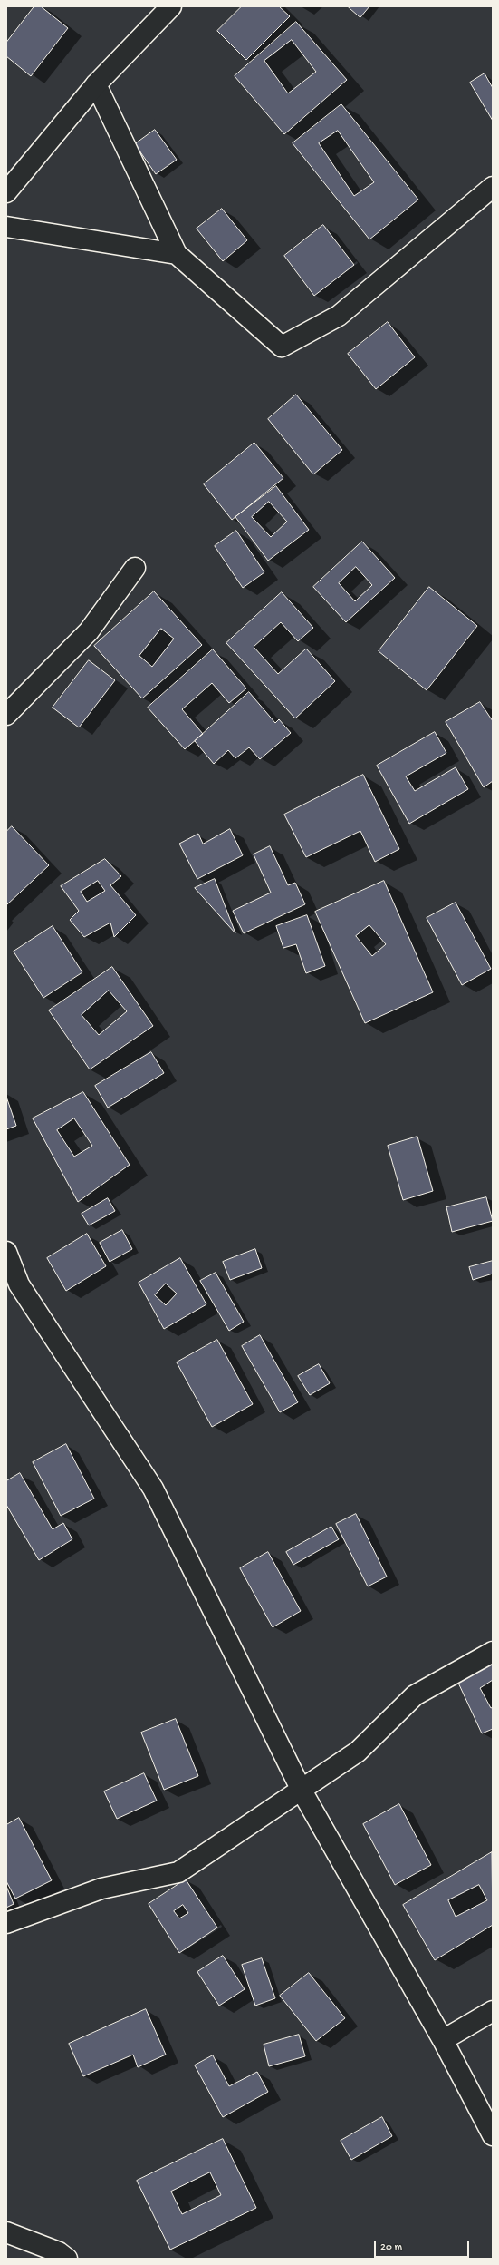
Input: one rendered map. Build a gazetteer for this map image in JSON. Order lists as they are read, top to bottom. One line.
{"scale_bar":"20 m"}
